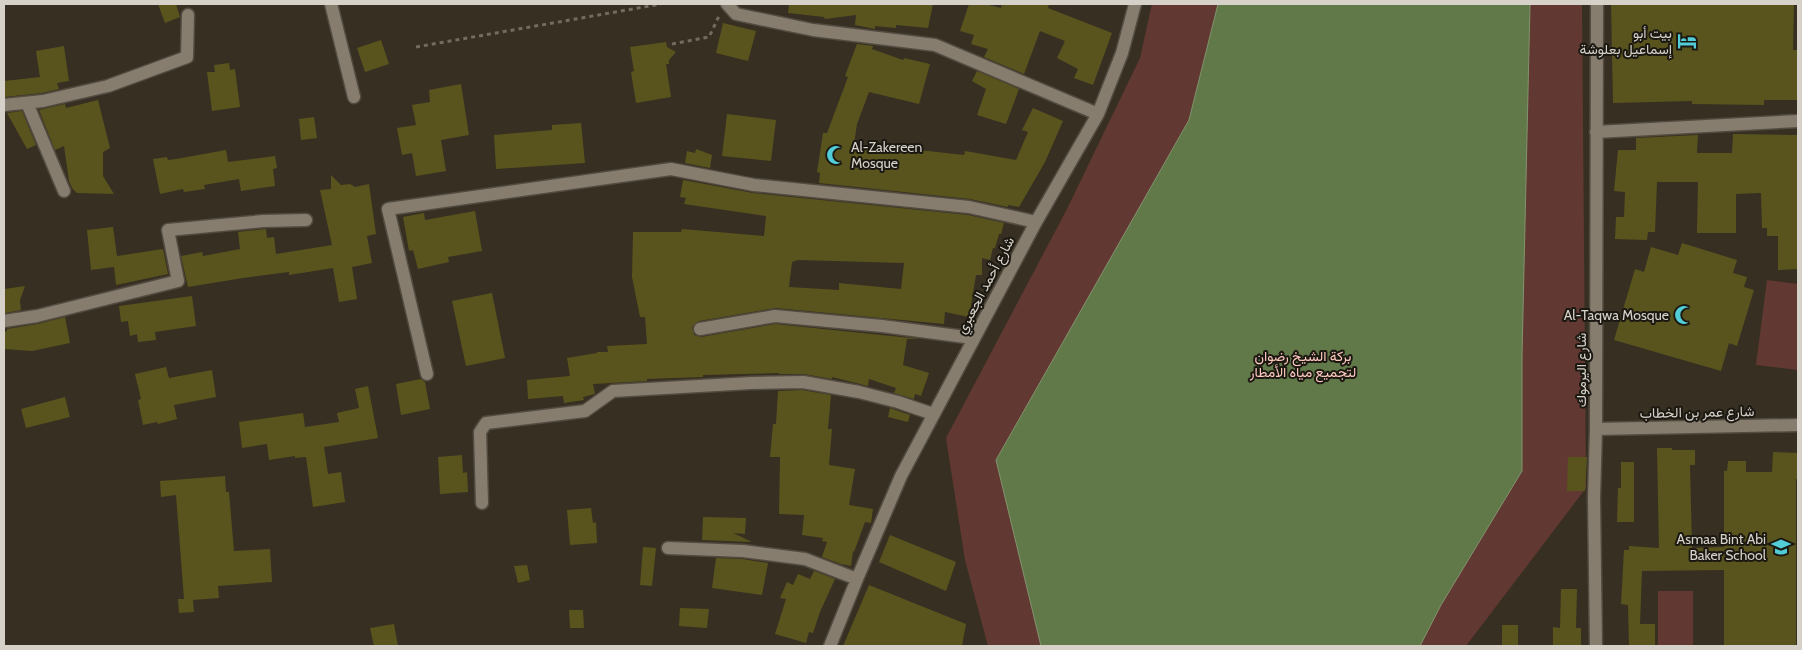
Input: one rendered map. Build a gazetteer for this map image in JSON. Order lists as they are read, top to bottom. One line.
{"streets":{"street":["شارع أحمد الجعبري","شارع اليرموك","شارع عمر بن الخطاب"]},"crossings":[["شارع اليرموك","شارع عمر بن الخطاب"]],"parks":["بركة الشيخ رضوان لتجميع مياه الأمطار"],"places":{"hotel":["بيت أبو إسماعيل بعلوشة"],"mosque":["Al-Zakereen Mosque","Al-Taqwa Mosque"],"school or university":["Asmaa Bint Abi Baker School"]}}
